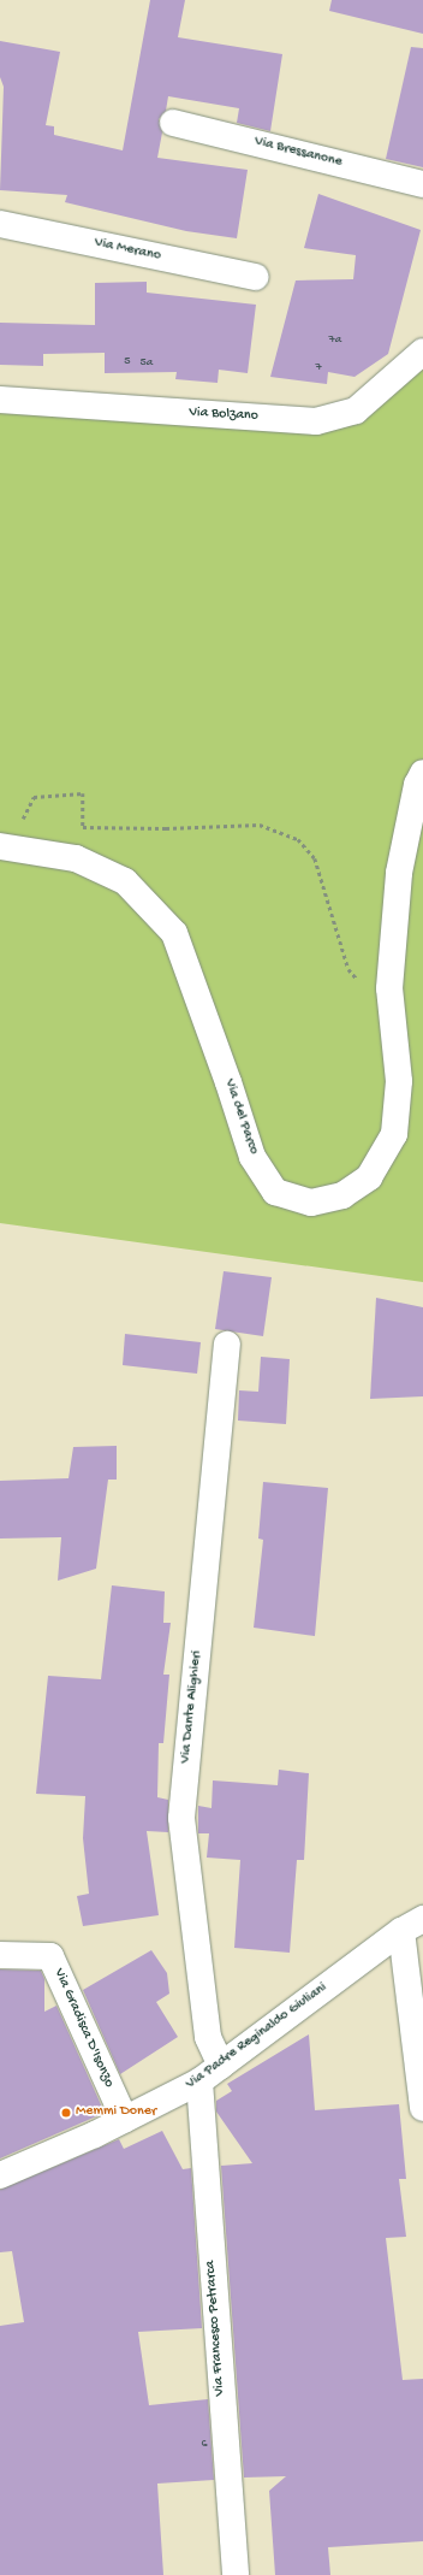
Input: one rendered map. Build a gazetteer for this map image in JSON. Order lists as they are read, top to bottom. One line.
{"streets":{"street":["Via Bressanone","Via Merano","Via Bolzano","Via del Parco","Via Dante Alighieri","Via Gradisca D'Isonzo","Via Padre Reginaldo Giuliani","Via Francesco Petrarca"]},"crossings":[["Via Dante Alighieri","Via Padre Reginaldo Giuliani"],["Via Gradisca D'Isonzo","Via Padre Reginaldo Giuliani"],["Via Padre Reginaldo Giuliani","Via Francesco Petrarca"]],"places":["Memmi Doner"],"house_numbers":["7a","5","5a","7","6"]}
